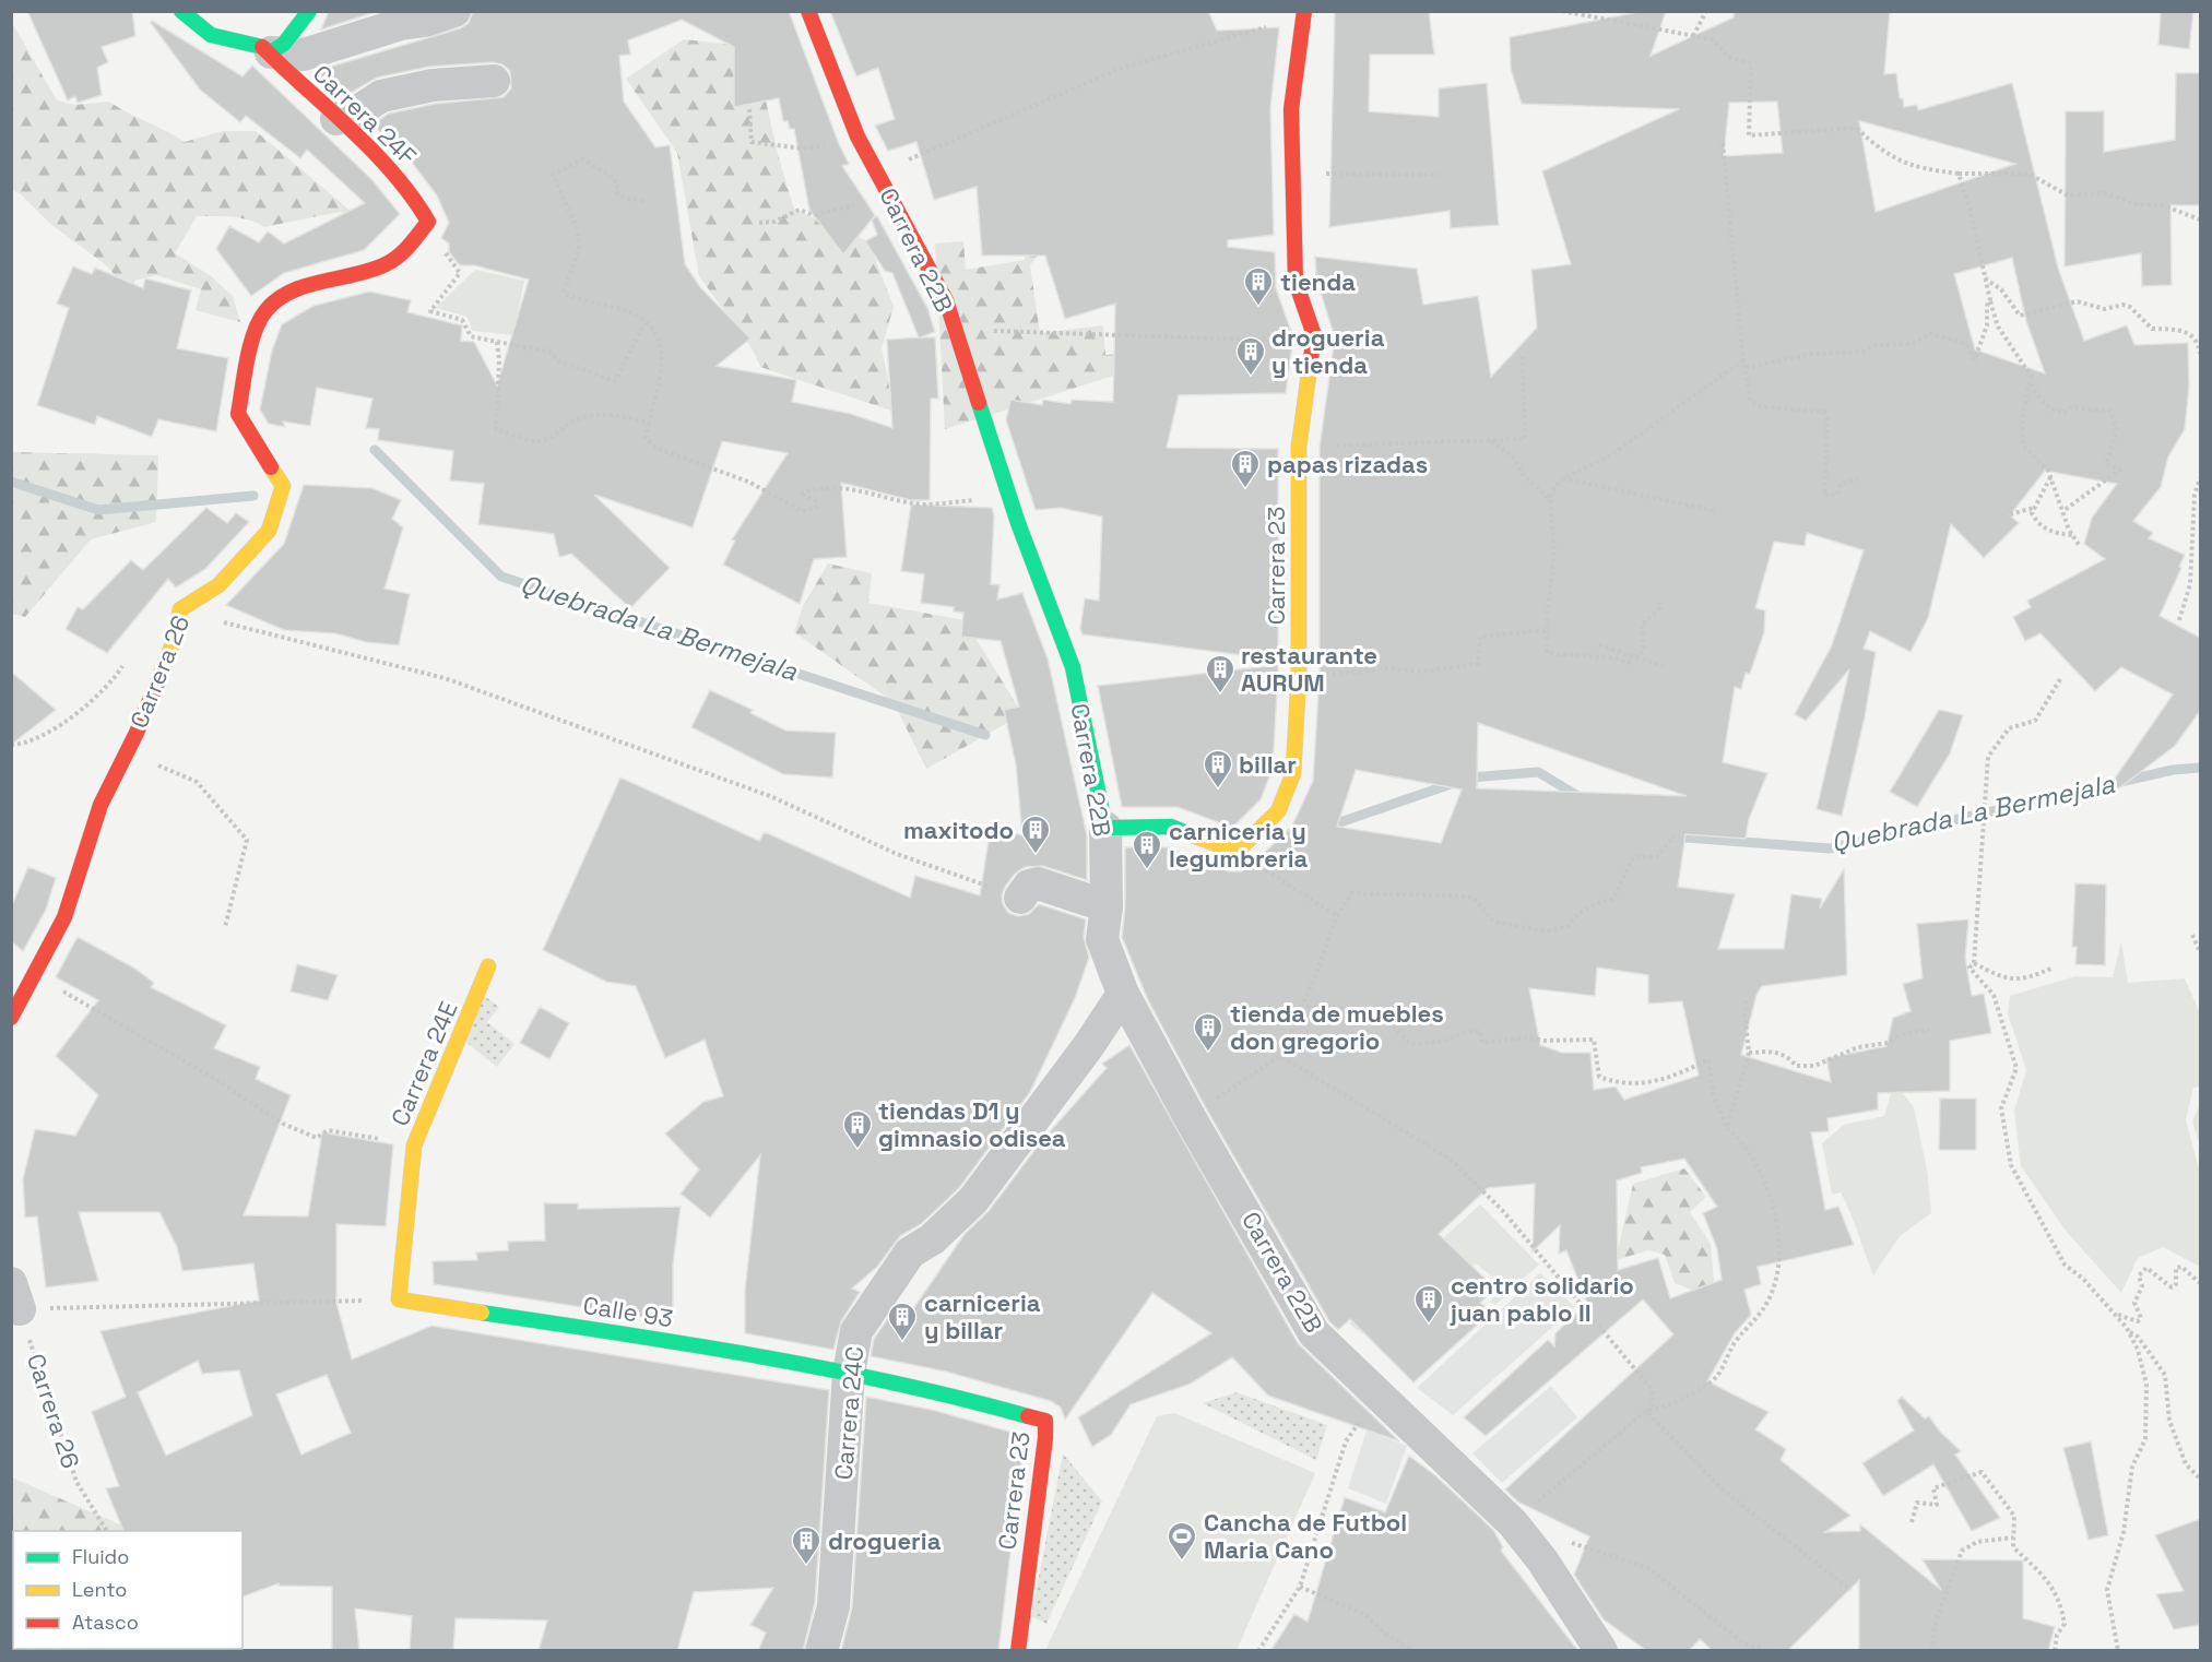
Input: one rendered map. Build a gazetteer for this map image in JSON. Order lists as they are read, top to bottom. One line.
{"streets":{"street":["Carrera 24F","Carrera 22B","Carrera 23","Carrera 26","Carrera 24E","Calle 93","Carrera 24C"]},"crossings":[["Carrera 24F","Carrera 26"],["Carrera 22B","Carrera 24C"],["Carrera 23","Calle 93"],["Carrera 23","Carrera 24C"],["Carrera 24E","Calle 93"],["Calle 93","Carrera 24C"]],"water":["Quebrada La Bermejala"],"places":{"building":["tienda","drogueria y tienda","papas rizadas","restaurante AURUM","billar","maxitodo","carniceria y legumbreria","tienda de muebles don gregorio","tiendas D1 y gimnasio odisea","centro solidario juan pablo II","carniceria y billar","drogueria"],"sports":["Cancha de Futbol Maria Cano"]},"legend":["Fluido","Lento","Atasco"]}
